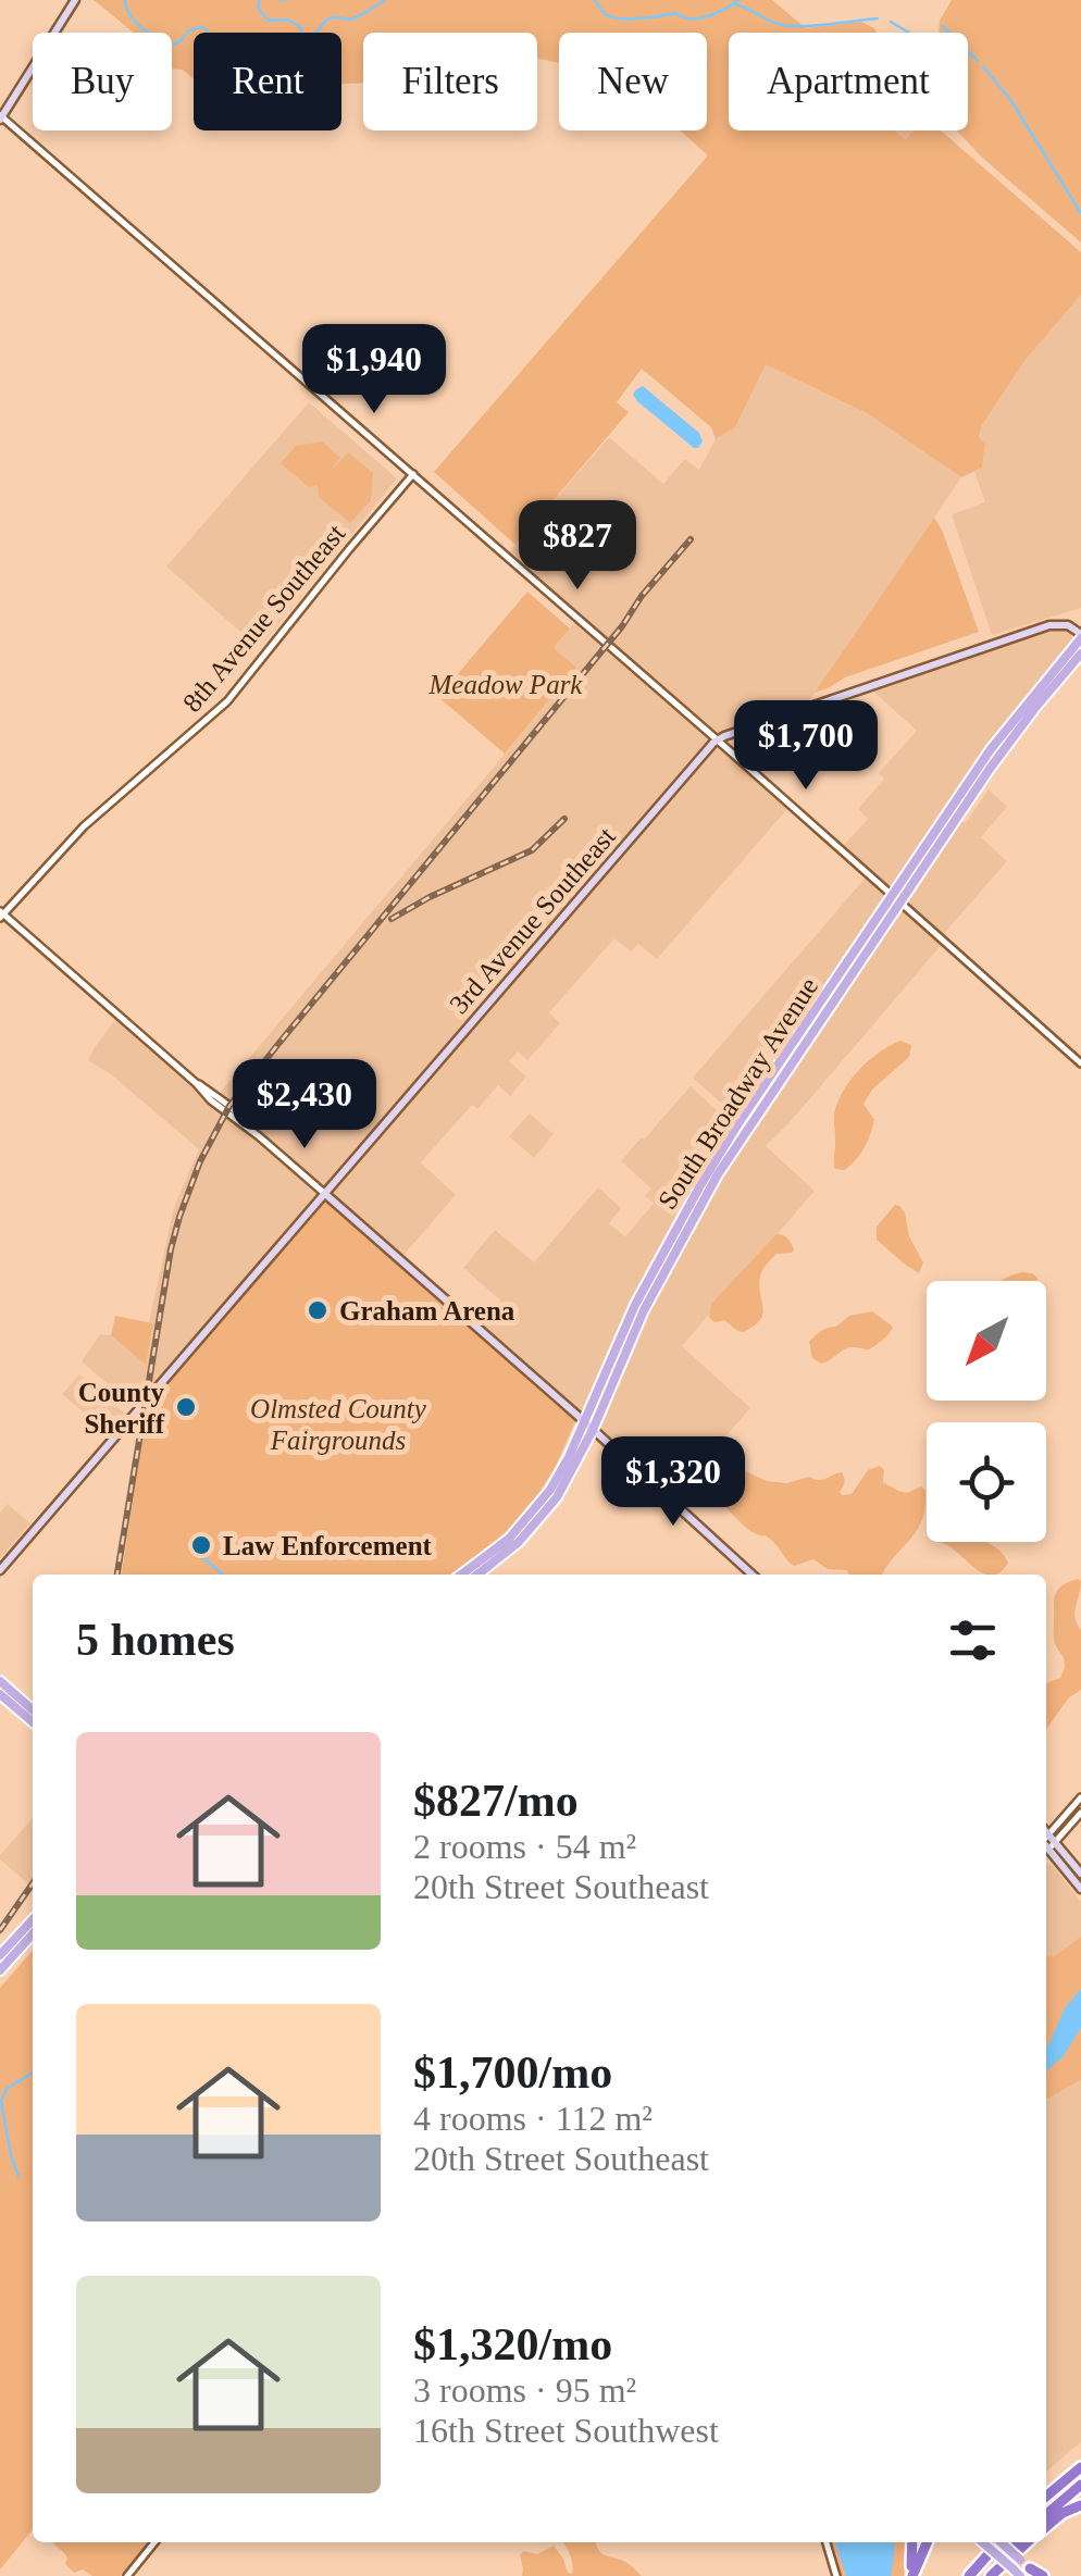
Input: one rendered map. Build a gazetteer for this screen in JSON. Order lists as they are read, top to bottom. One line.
{"streets":{"main road":["3rd Avenue Southeast","South Broadway Avenue"],"street":["8th Avenue Southeast"]},"parks":["Meadow Park","Olmsted County Fairgrounds"],"places":["Graham Arena","County Sheriff","Law Enforcement"],"north":"bottom left","page":{"chip":["Buy","Rent","Filters","New","Apartment"],"price":["$1,940","$827","$1,700","$2,430","$1,320"],"heading":"5 homes","list":[{"name":"$827/mo","note":"2 rooms · 54 m² · 20th Street Southeast"},{"name":"$1,700/mo","note":"4 rooms · 112 m² · 20th Street Southeast"},{"name":"$1,320/mo","note":"3 rooms · 95 m² · 16th Street Southwest"}]}}
